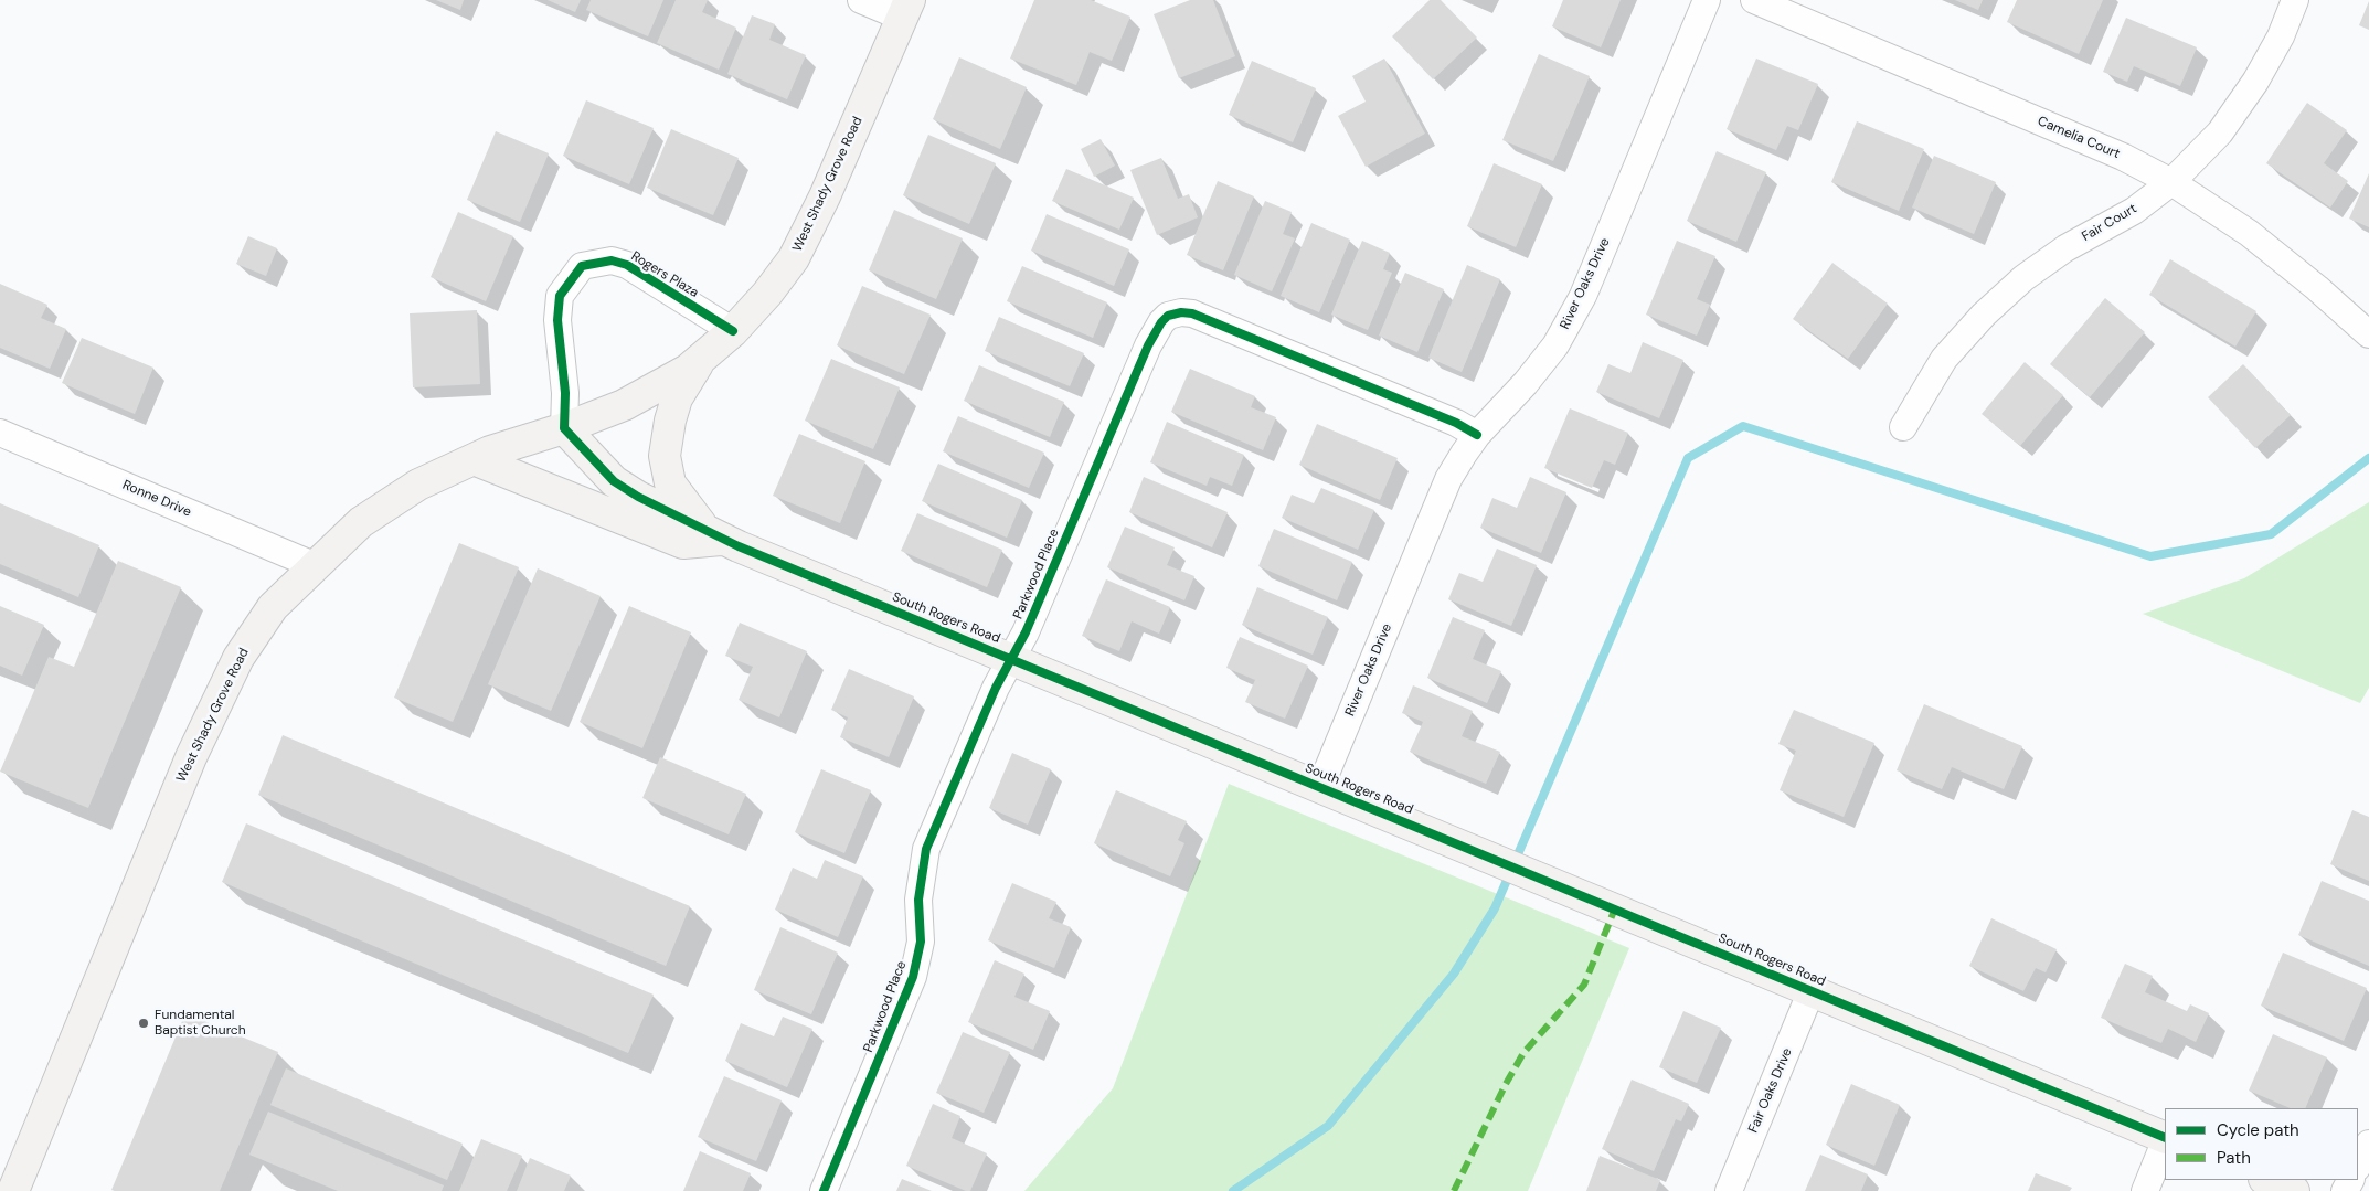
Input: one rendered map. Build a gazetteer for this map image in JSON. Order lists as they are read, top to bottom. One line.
{"streets":{"main road":["West Shady Grove Road","South Rogers Road"],"street":["Camelia Court","Fair Court","Rogers Plaza","River Oaks Drive","Ronne Drive","Parkwood Place","Fair Oaks Drive"]},"crossings":[["Camelia Court","Fair Court"],["West Shady Grove Road","Rogers Plaza"],["West Shady Grove Road","Ronne Drive"],["West Shady Grove Road","South Rogers Road"],["Rogers Plaza","South Rogers Road"],["River Oaks Drive","Parkwood Place"],["River Oaks Drive","South Rogers Road"],["Parkwood Place","South Rogers Road"],["South Rogers Road","Fair Oaks Drive"]],"places":["Fundamental Baptist Church"],"legend":["Cycle path","Path"]}
